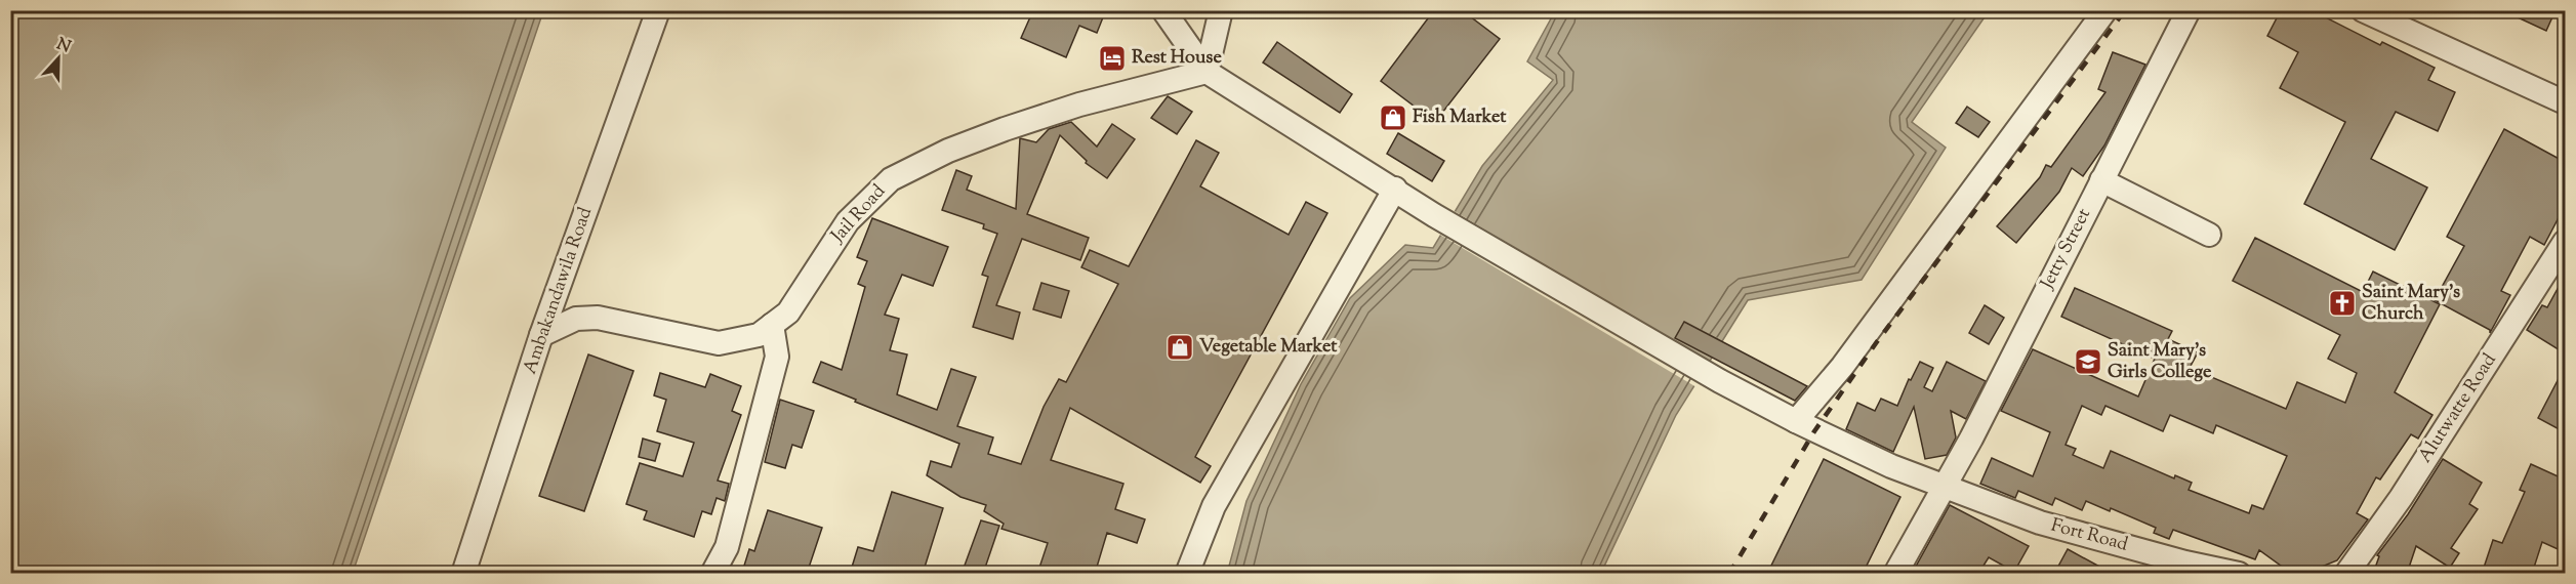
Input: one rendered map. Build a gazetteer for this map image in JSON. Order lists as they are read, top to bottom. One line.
{"streets":{"street":["Jail Road","Jetty Street","Ambakandawila Road","Alutwatte Road","Fort Road"]},"crossings":[["Jail Road","Ambakandawila Road"],["Jail Road","Fort Road"],["Jetty Street","Fort Road"]],"places":{"hotel":["Rest House"],"shop":["Fish Market","Vegetable Market"],"church":["Saint Mary's Church"],"school or university":["Saint Mary's Girls College"]},"north":"top"}
